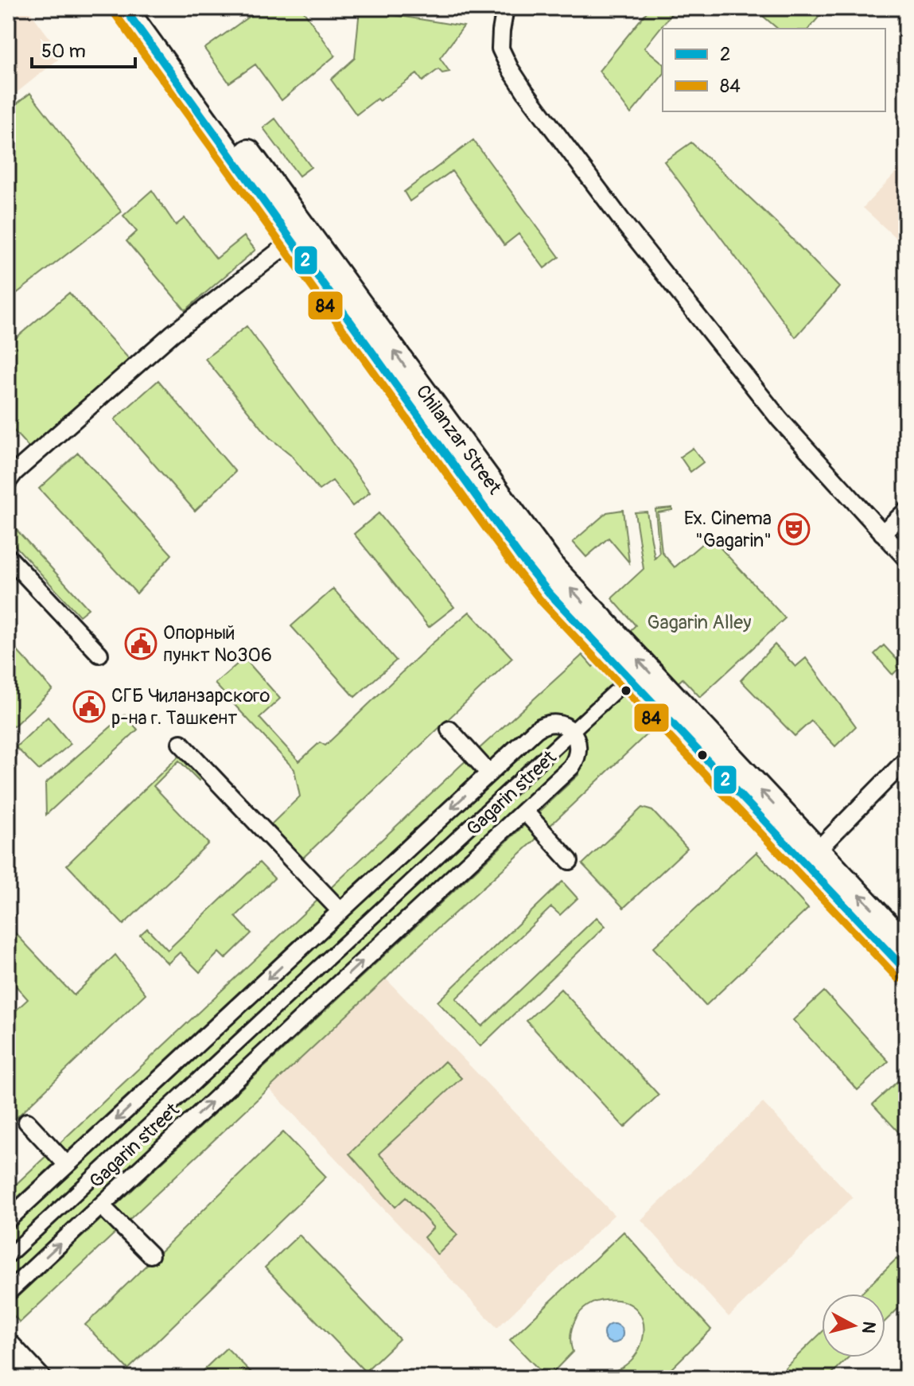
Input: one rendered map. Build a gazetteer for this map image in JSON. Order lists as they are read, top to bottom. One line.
{"streets":{"main road":["Chilanzar Street"],"street":["Gagarin street"]},"parks":["Gagarin Alley"],"places":{"theatre":["Ex. Cinema \"Gagarin\""],"public building":["Опорный пункт №306","СГБ Чиланзарского р-на г. Ташкент"]},"lines":["transit line 2","transit line 84"],"legend":["2","84"],"scale_bar":"50 m","north":"right"}
